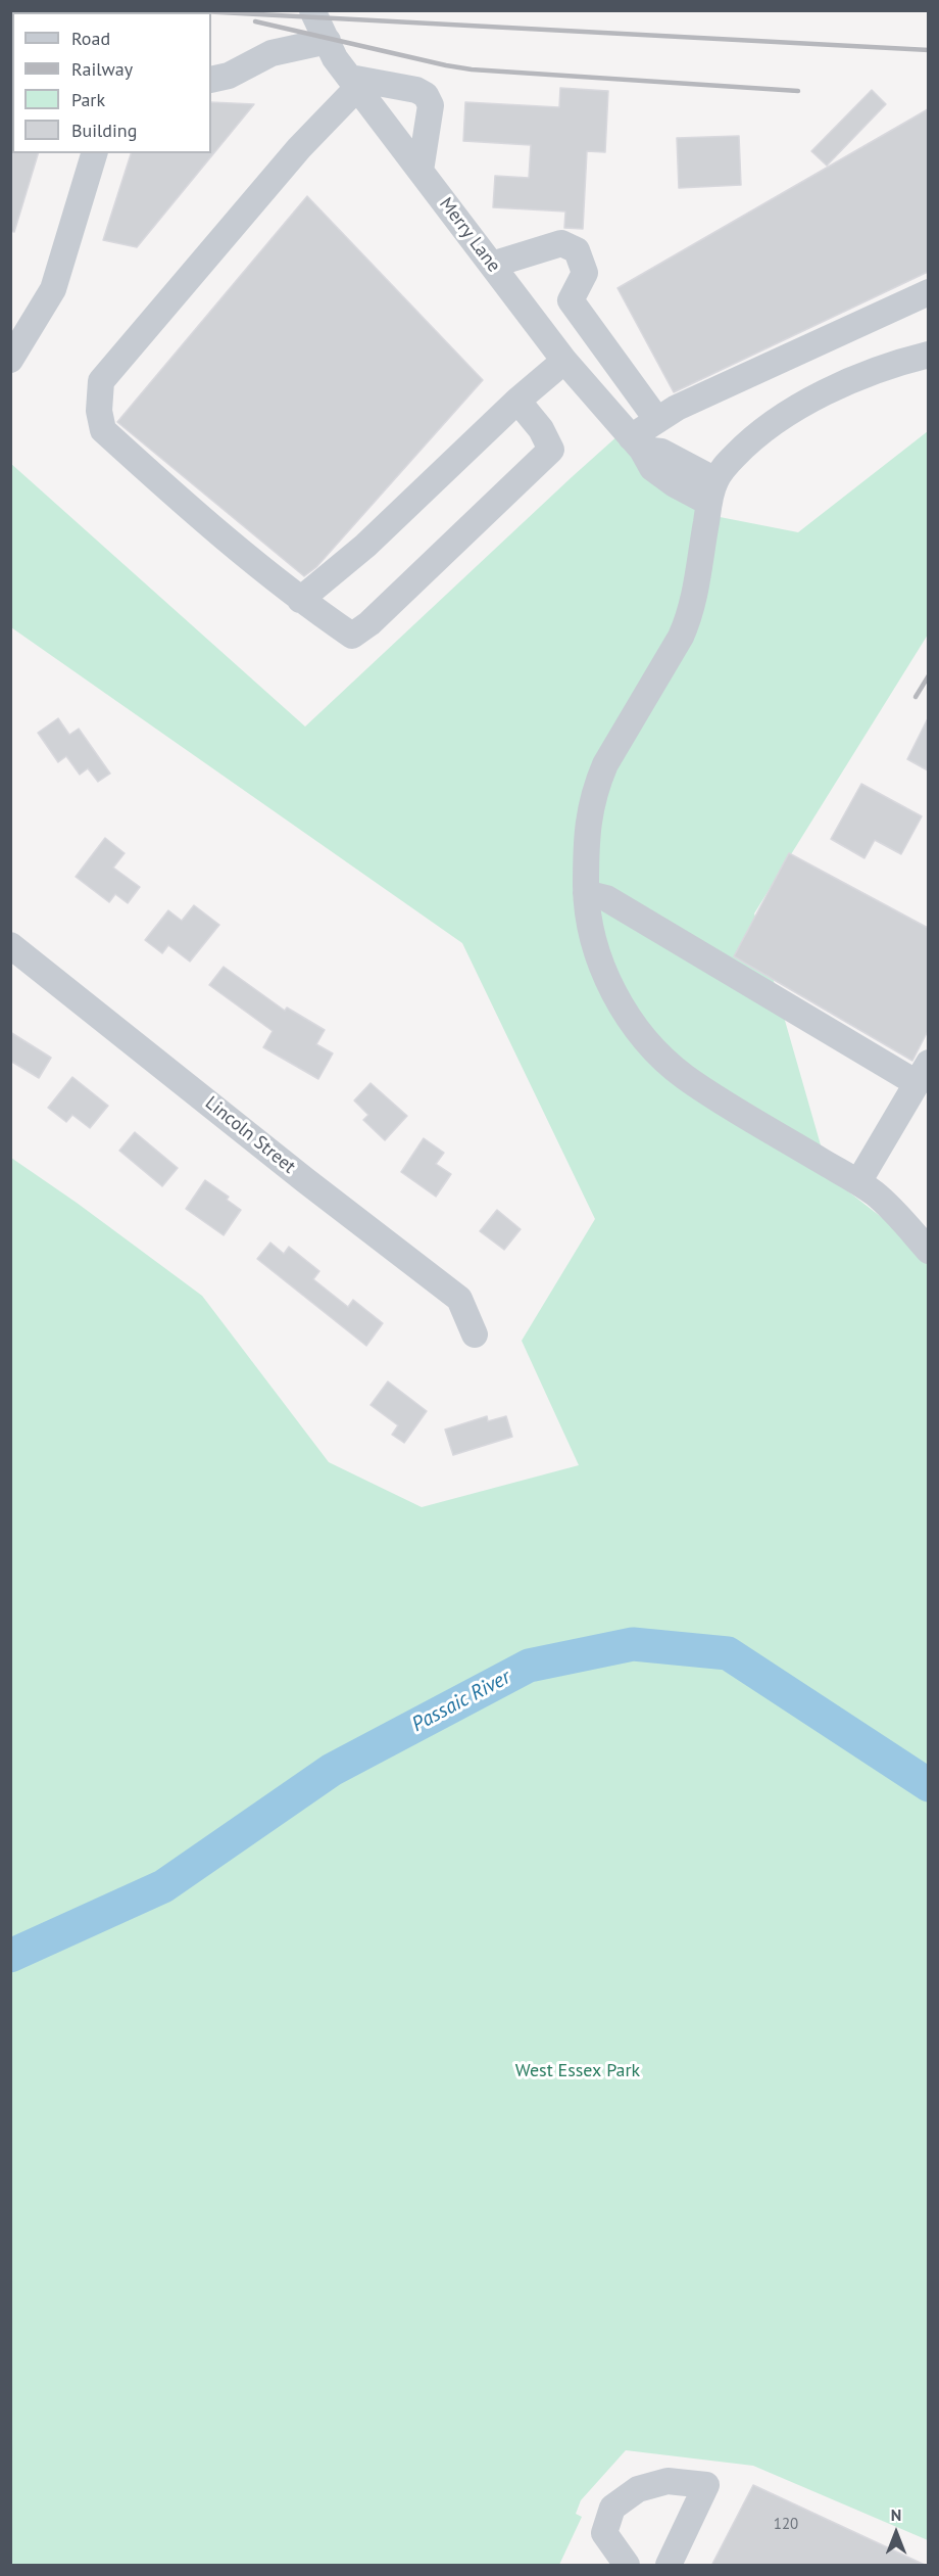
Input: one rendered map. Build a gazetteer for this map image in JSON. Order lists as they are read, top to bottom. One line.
{"streets":{"street":["Merry Lane","Lincoln Street"]},"water":["Passaic River"],"parks":["West Essex Park"],"house_numbers":["120"],"legend":["Road","Railway","Park","Building"],"north":"top"}
